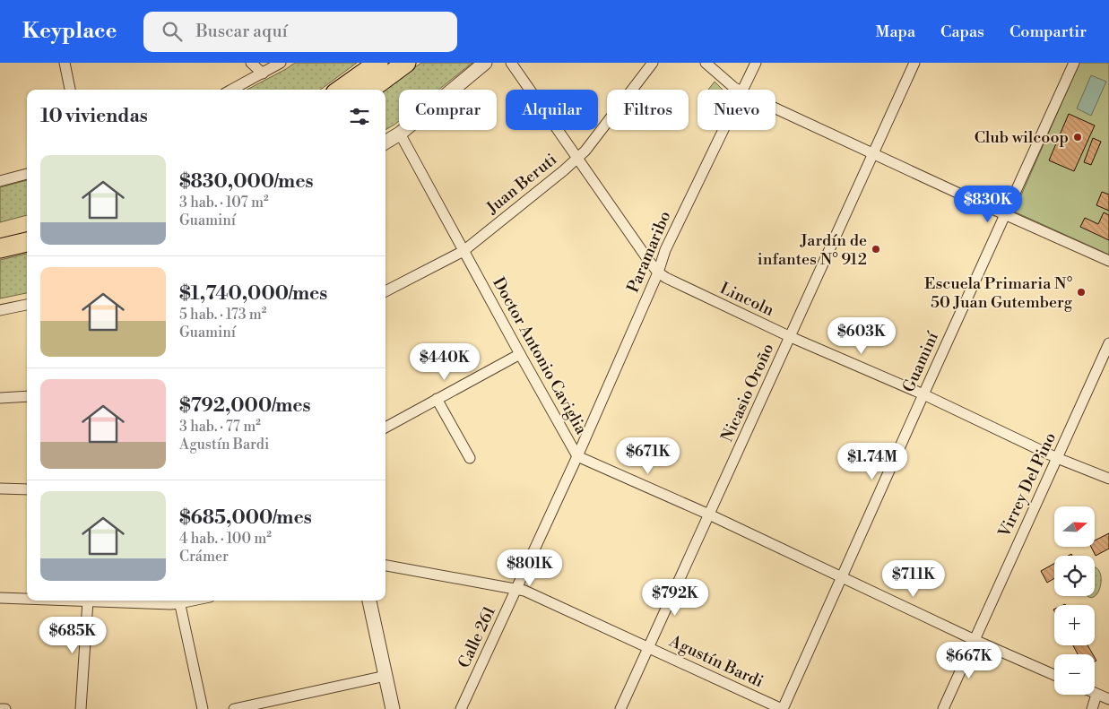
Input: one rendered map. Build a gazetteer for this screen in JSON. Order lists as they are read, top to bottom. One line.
{"streets":{"street":["Juan Beruti","Paramaribo","Lincoln","Doctor Antonio Caviglia","Guaminí","Nicasio Oroño","Virrey Del Pino","Calle 261","Agustín Bardi"]},"crossings":[["Juan Beruti","Lincoln"],["Juan Beruti","Doctor Antonio Caviglia"],["Paramaribo","Lincoln"],["Paramaribo","Doctor Antonio Caviglia"],["Paramaribo","Calle 261"],["Lincoln","Guaminí"],["Lincoln","Nicasio Oroño"],["Lincoln","Virrey Del Pino"],["Doctor Antonio Caviglia","Guaminí"],["Doctor Antonio Caviglia","Nicasio Oroño"],["Doctor Antonio Caviglia","Virrey Del Pino"],["Doctor Antonio Caviglia","Calle 261"],["Guaminí","Agustín Bardi"],["Nicasio Oroño","Agustín Bardi"],["Calle 261","Agustín Bardi"]],"places":["Club wilcoop","Jardín de infantes N° 912","Escuela Primaria N° 50 Juan Gutemberg"],"north":"right","page":{"header":"Keyplace","search":"Buscar aquí","nav":["Mapa","Capas","Compartir"],"chip":["Comprar","Alquilar","Filtros","Nuevo"],"heading":"10 viviendas","list":[{"name":"$830,000/mes","note":"3 hab. · 107 m² · Guaminí"},{"name":"$1,740,000/mes","note":"5 hab. · 173 m² · Guaminí"},{"name":"$792,000/mes","note":"3 hab. · 77 m² · Agustín Bardi"},{"name":"$685,000/mes","note":"4 hab. · 100 m² · Crámer"}],"price":["$830K","$603K","$440K","$671K","$1.74M","$801K","$711K","$792K","$685K","$667K"],"map_buttons":["+","−"]}}
